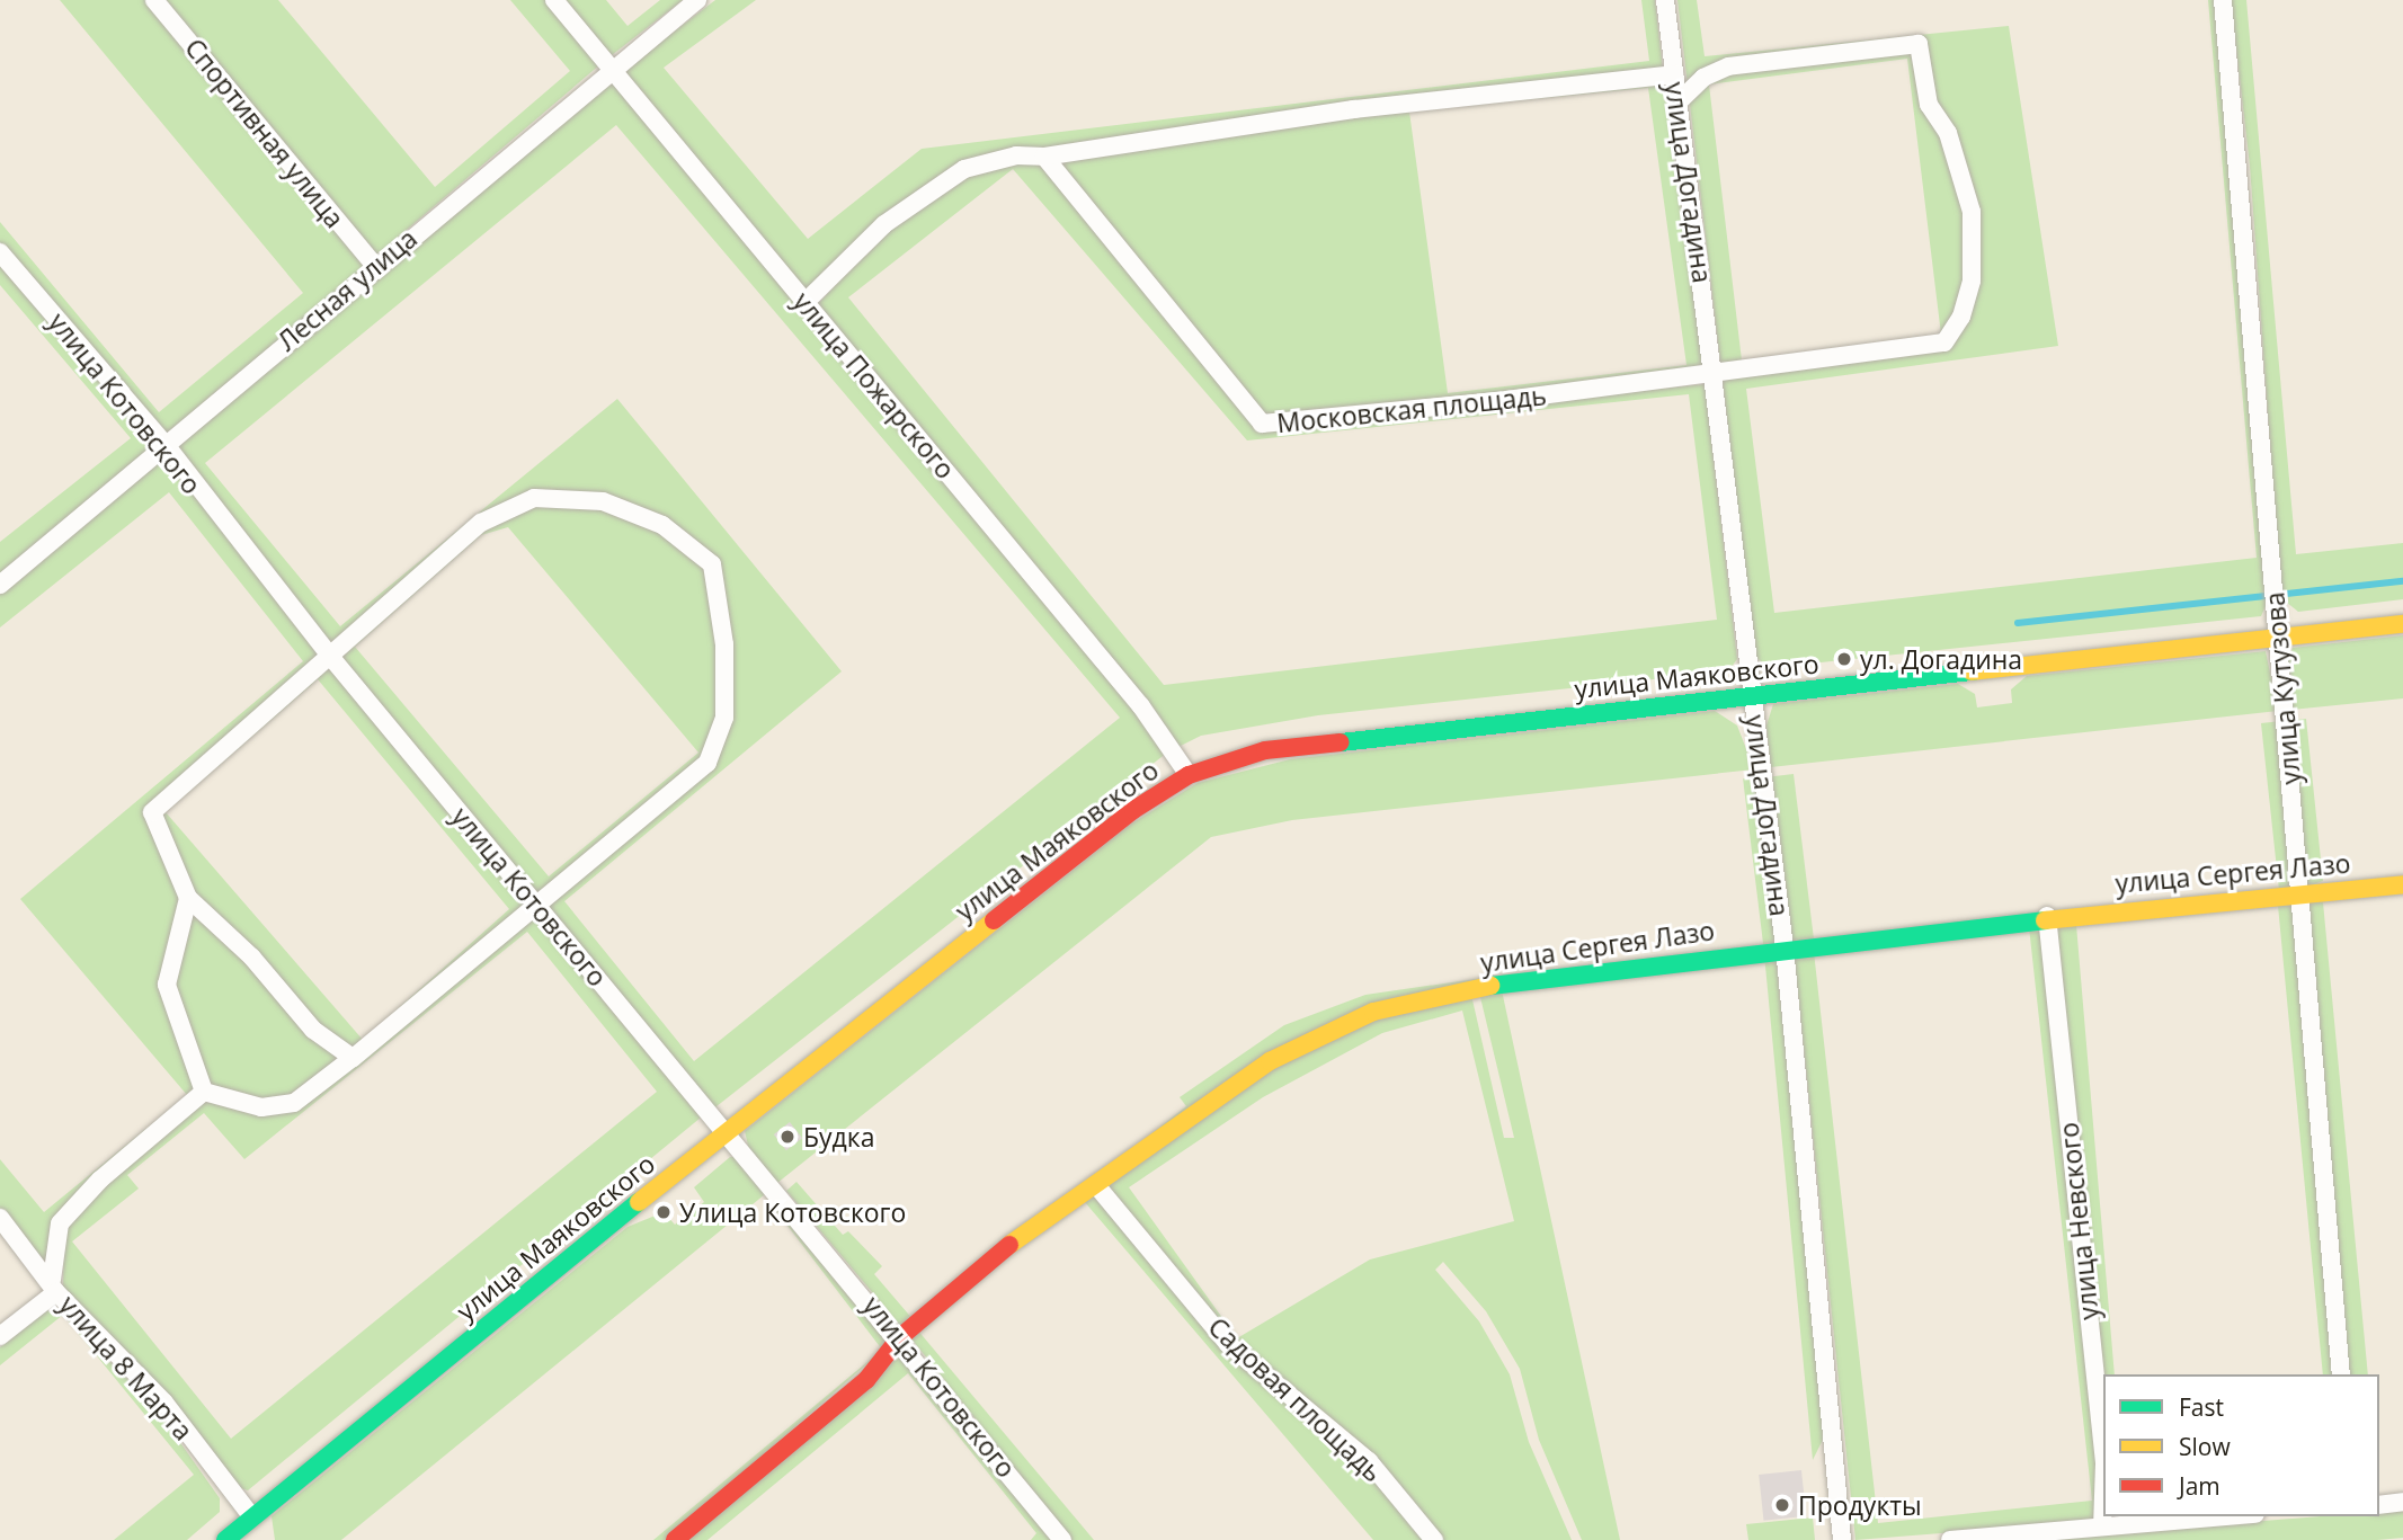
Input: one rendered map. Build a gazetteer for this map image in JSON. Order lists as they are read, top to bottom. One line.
{"streets":{"main road":["улица Маяковского","улица Сергея Лазо"],"street":["Спортивная улица","улица Догадина","Лесная улица","улица Пожарского","улица Котовского","Московская площадь","улица Кутузова","улица Невского","улица 8 Марта","Садовая площадь"]},"crossings":[["Спортивная улица","Лесная улица"],["улица Догадина","Московская площадь"],["улица Догадина","улица Маяковского"],["улица Догадина","улица Сергея Лазо"],["Лесная улица","улица Пожарского"],["Лесная улица","улица Котовского"],["улица Пожарского","улица Маяковского"],["улица Котовского","улица Маяковского"],["улица Котовского","улица Сергея Лазо"],["улица Маяковского","улица Кутузова"],["улица Маяковского","улица 8 Марта"],["улица Кутузова","улица Сергея Лазо"],["улица Сергея Лазо","улица Невского"],["улица Сергея Лазо","Садовая площадь"]],"places":["ул. Догадина","Будка","Улица Котовского","Продукты"],"legend":["Fast","Slow","Jam"]}
